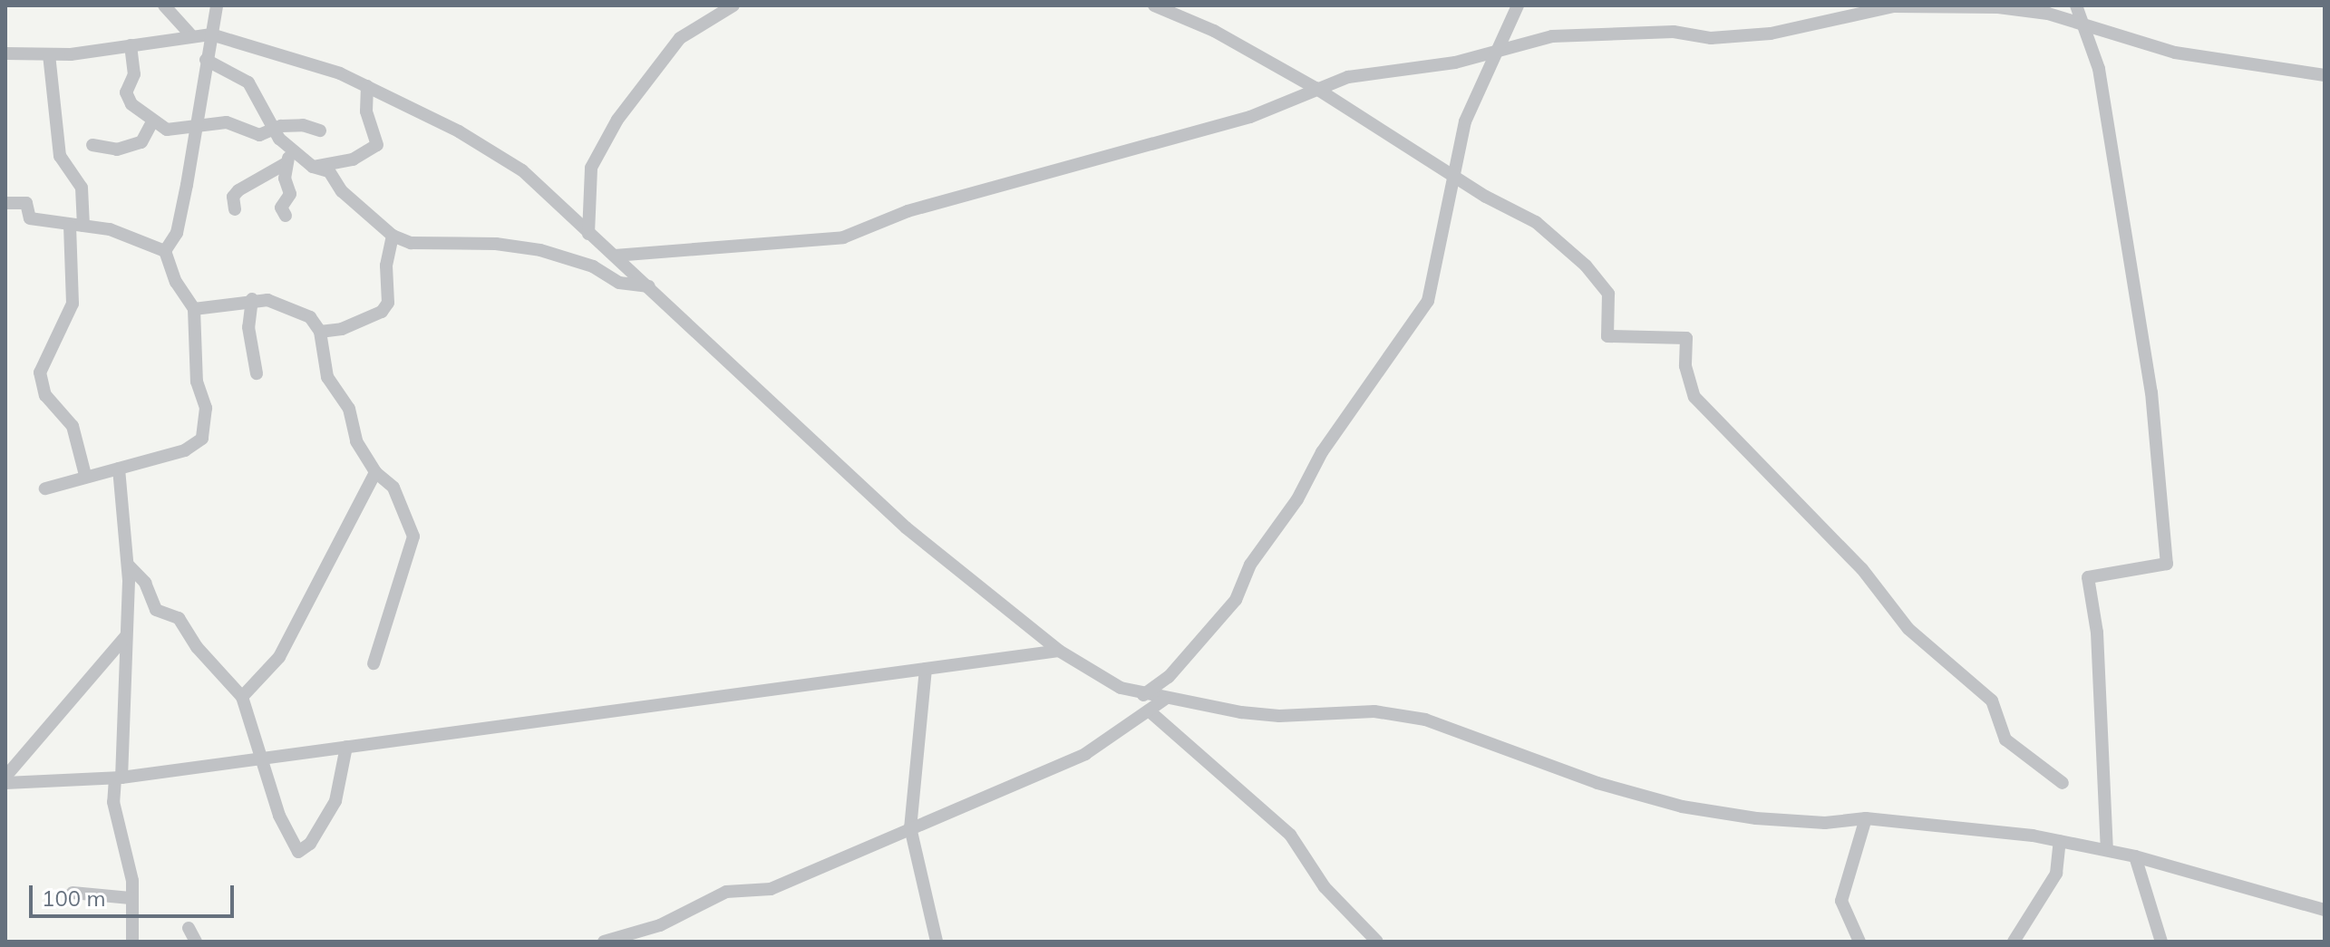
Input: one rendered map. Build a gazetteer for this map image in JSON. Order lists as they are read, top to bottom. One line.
{"scale_bar":"100 m"}
